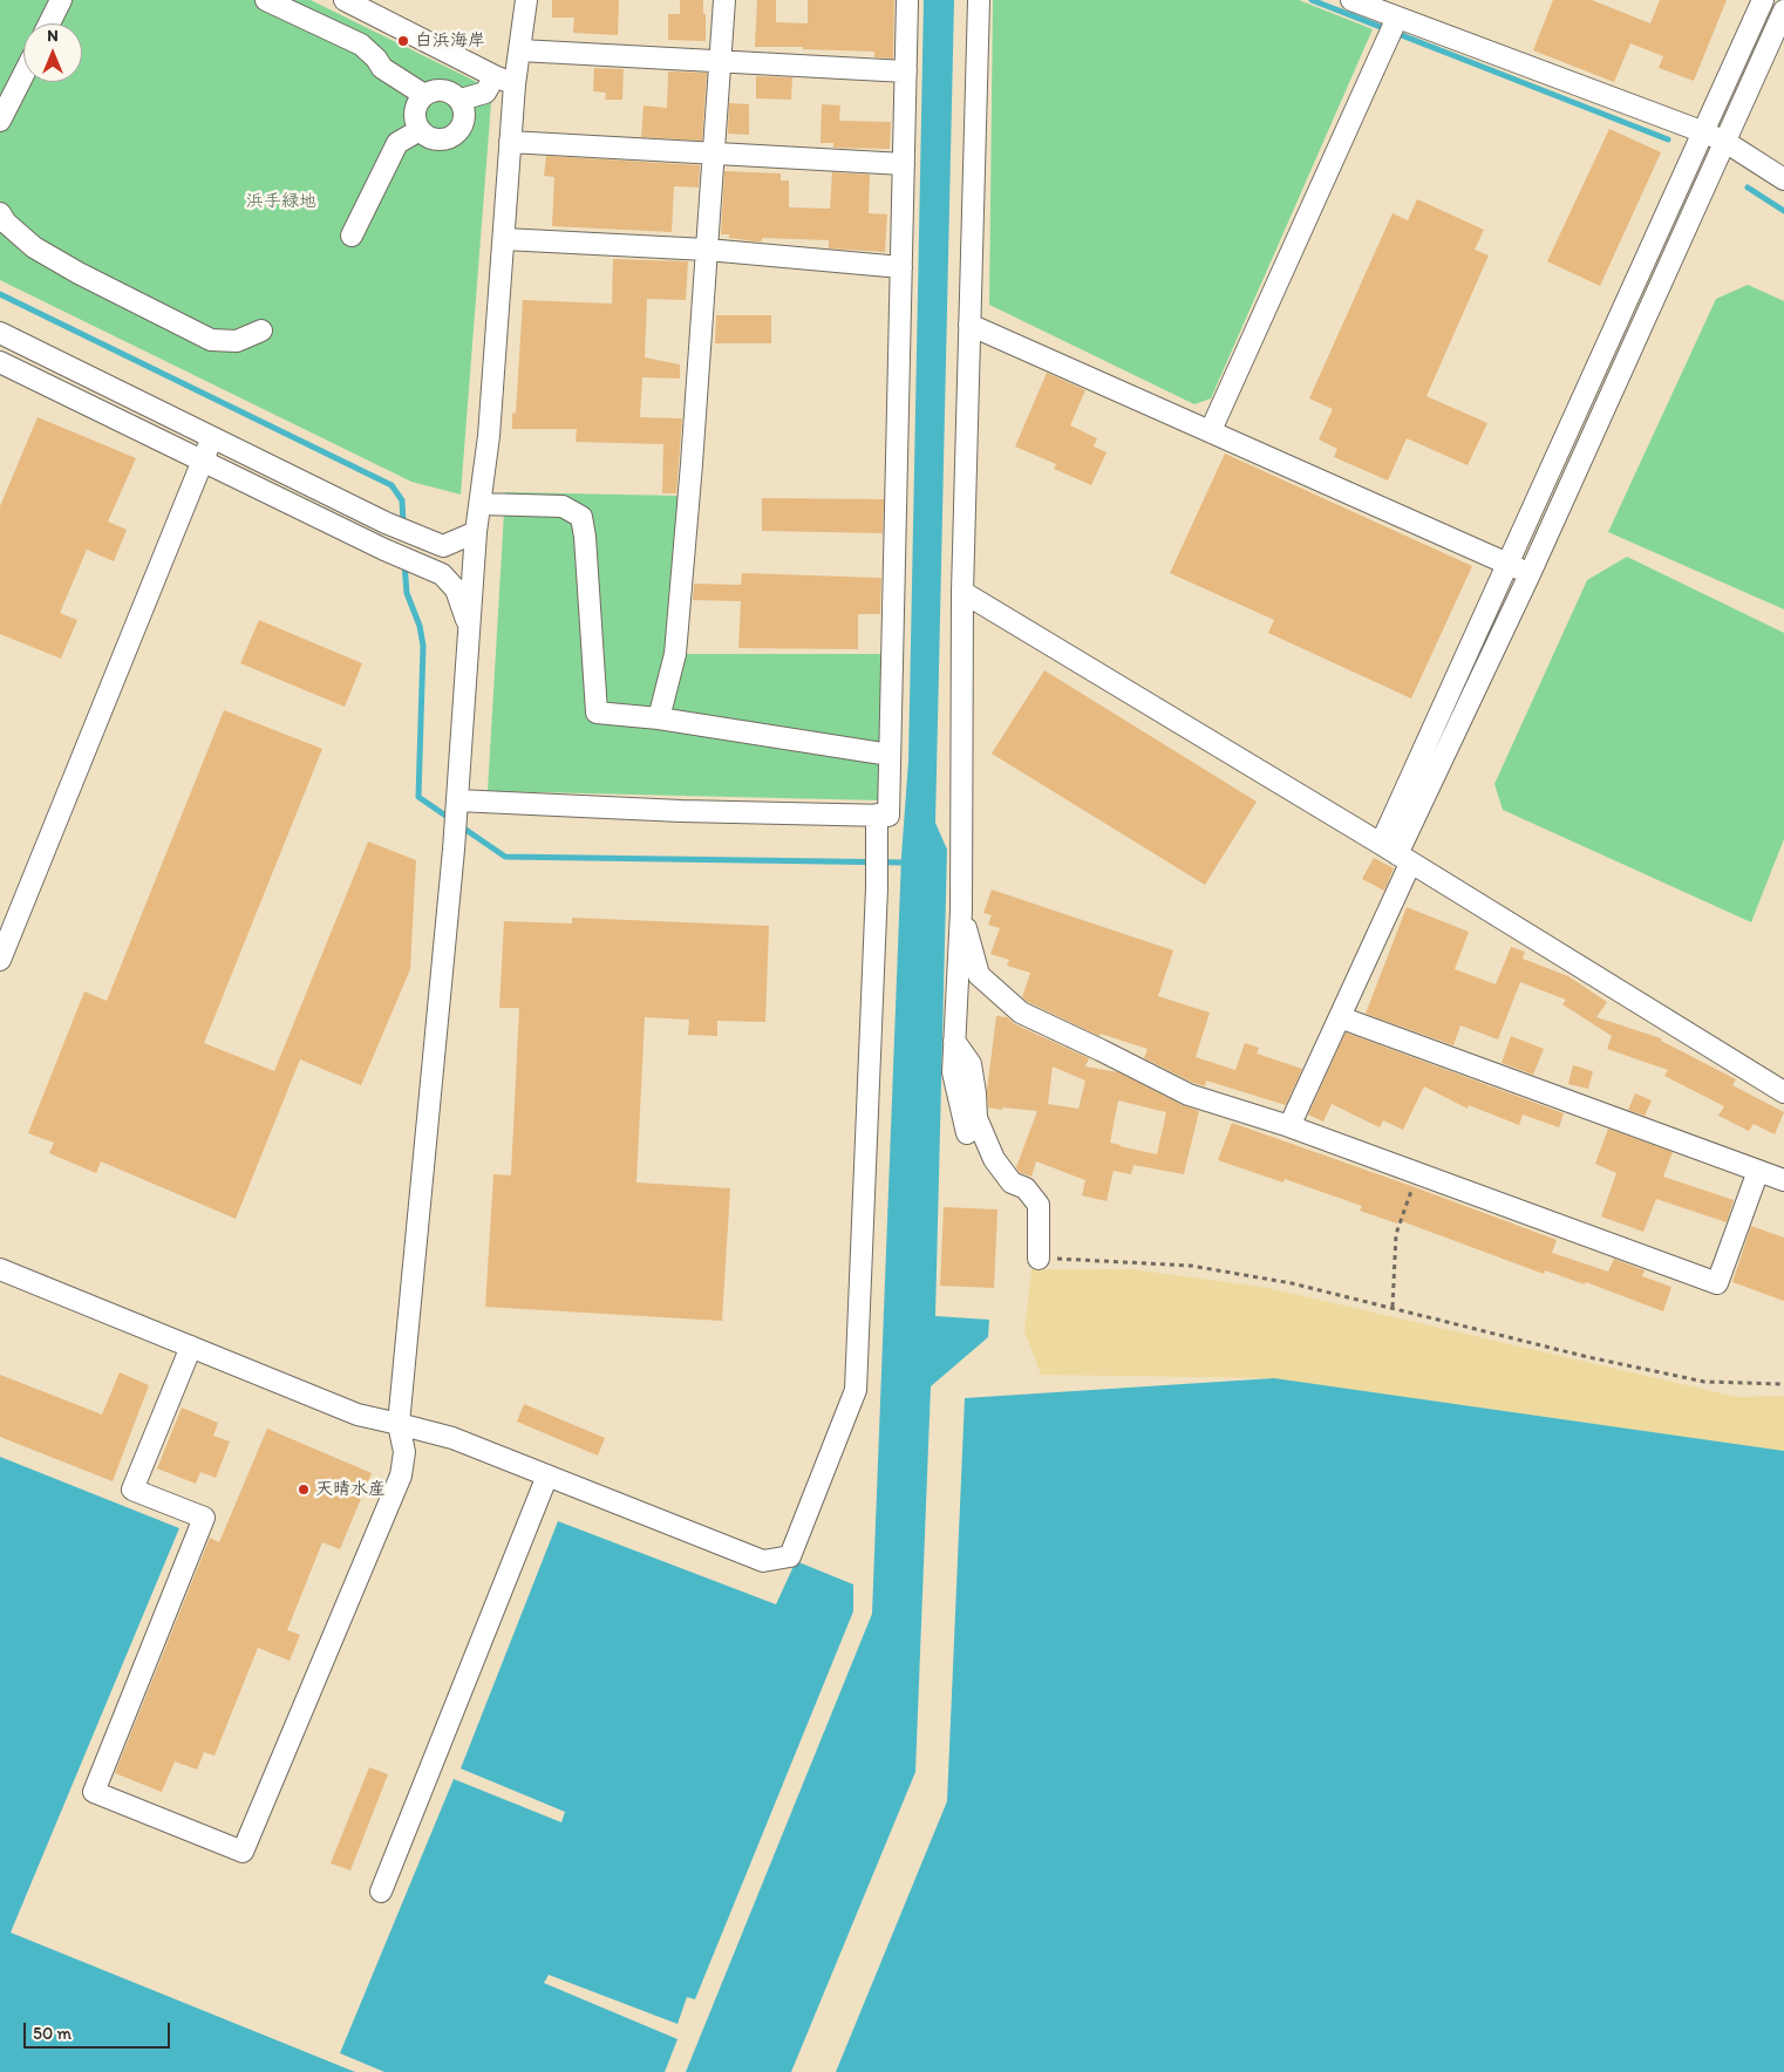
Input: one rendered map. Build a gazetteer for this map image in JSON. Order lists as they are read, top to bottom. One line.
{"parks":["浜手緑地"],"places":["白浜海岸","天晴水産"],"scale_bar":"50 m","north":"top"}
